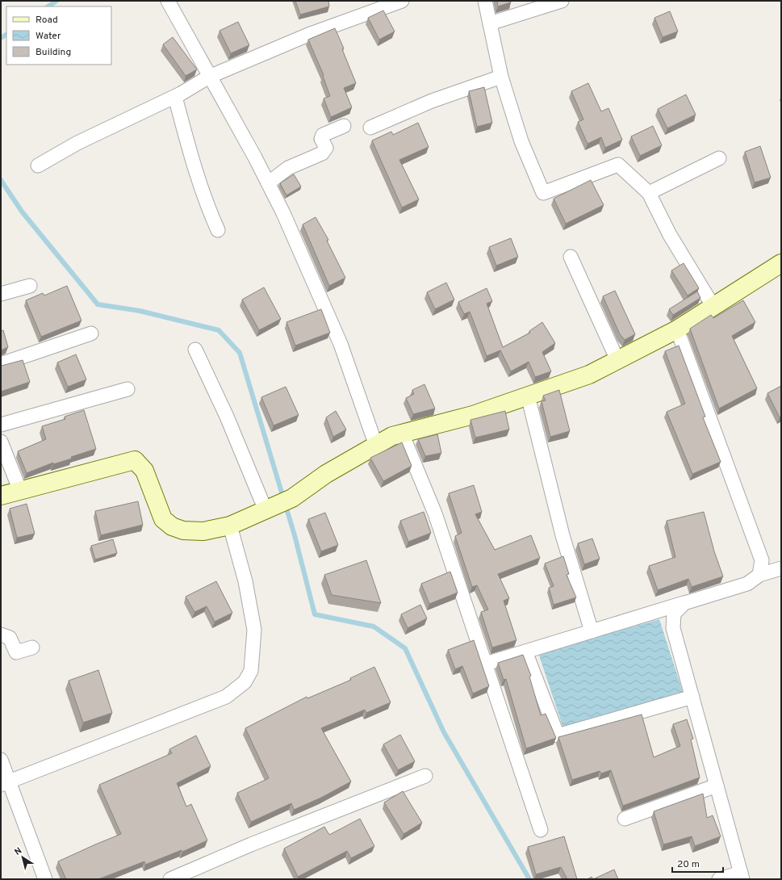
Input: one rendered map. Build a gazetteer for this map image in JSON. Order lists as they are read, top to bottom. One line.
{"legend":["Road","Water","Building"],"scale_bar":"20 m","north":"top left"}
